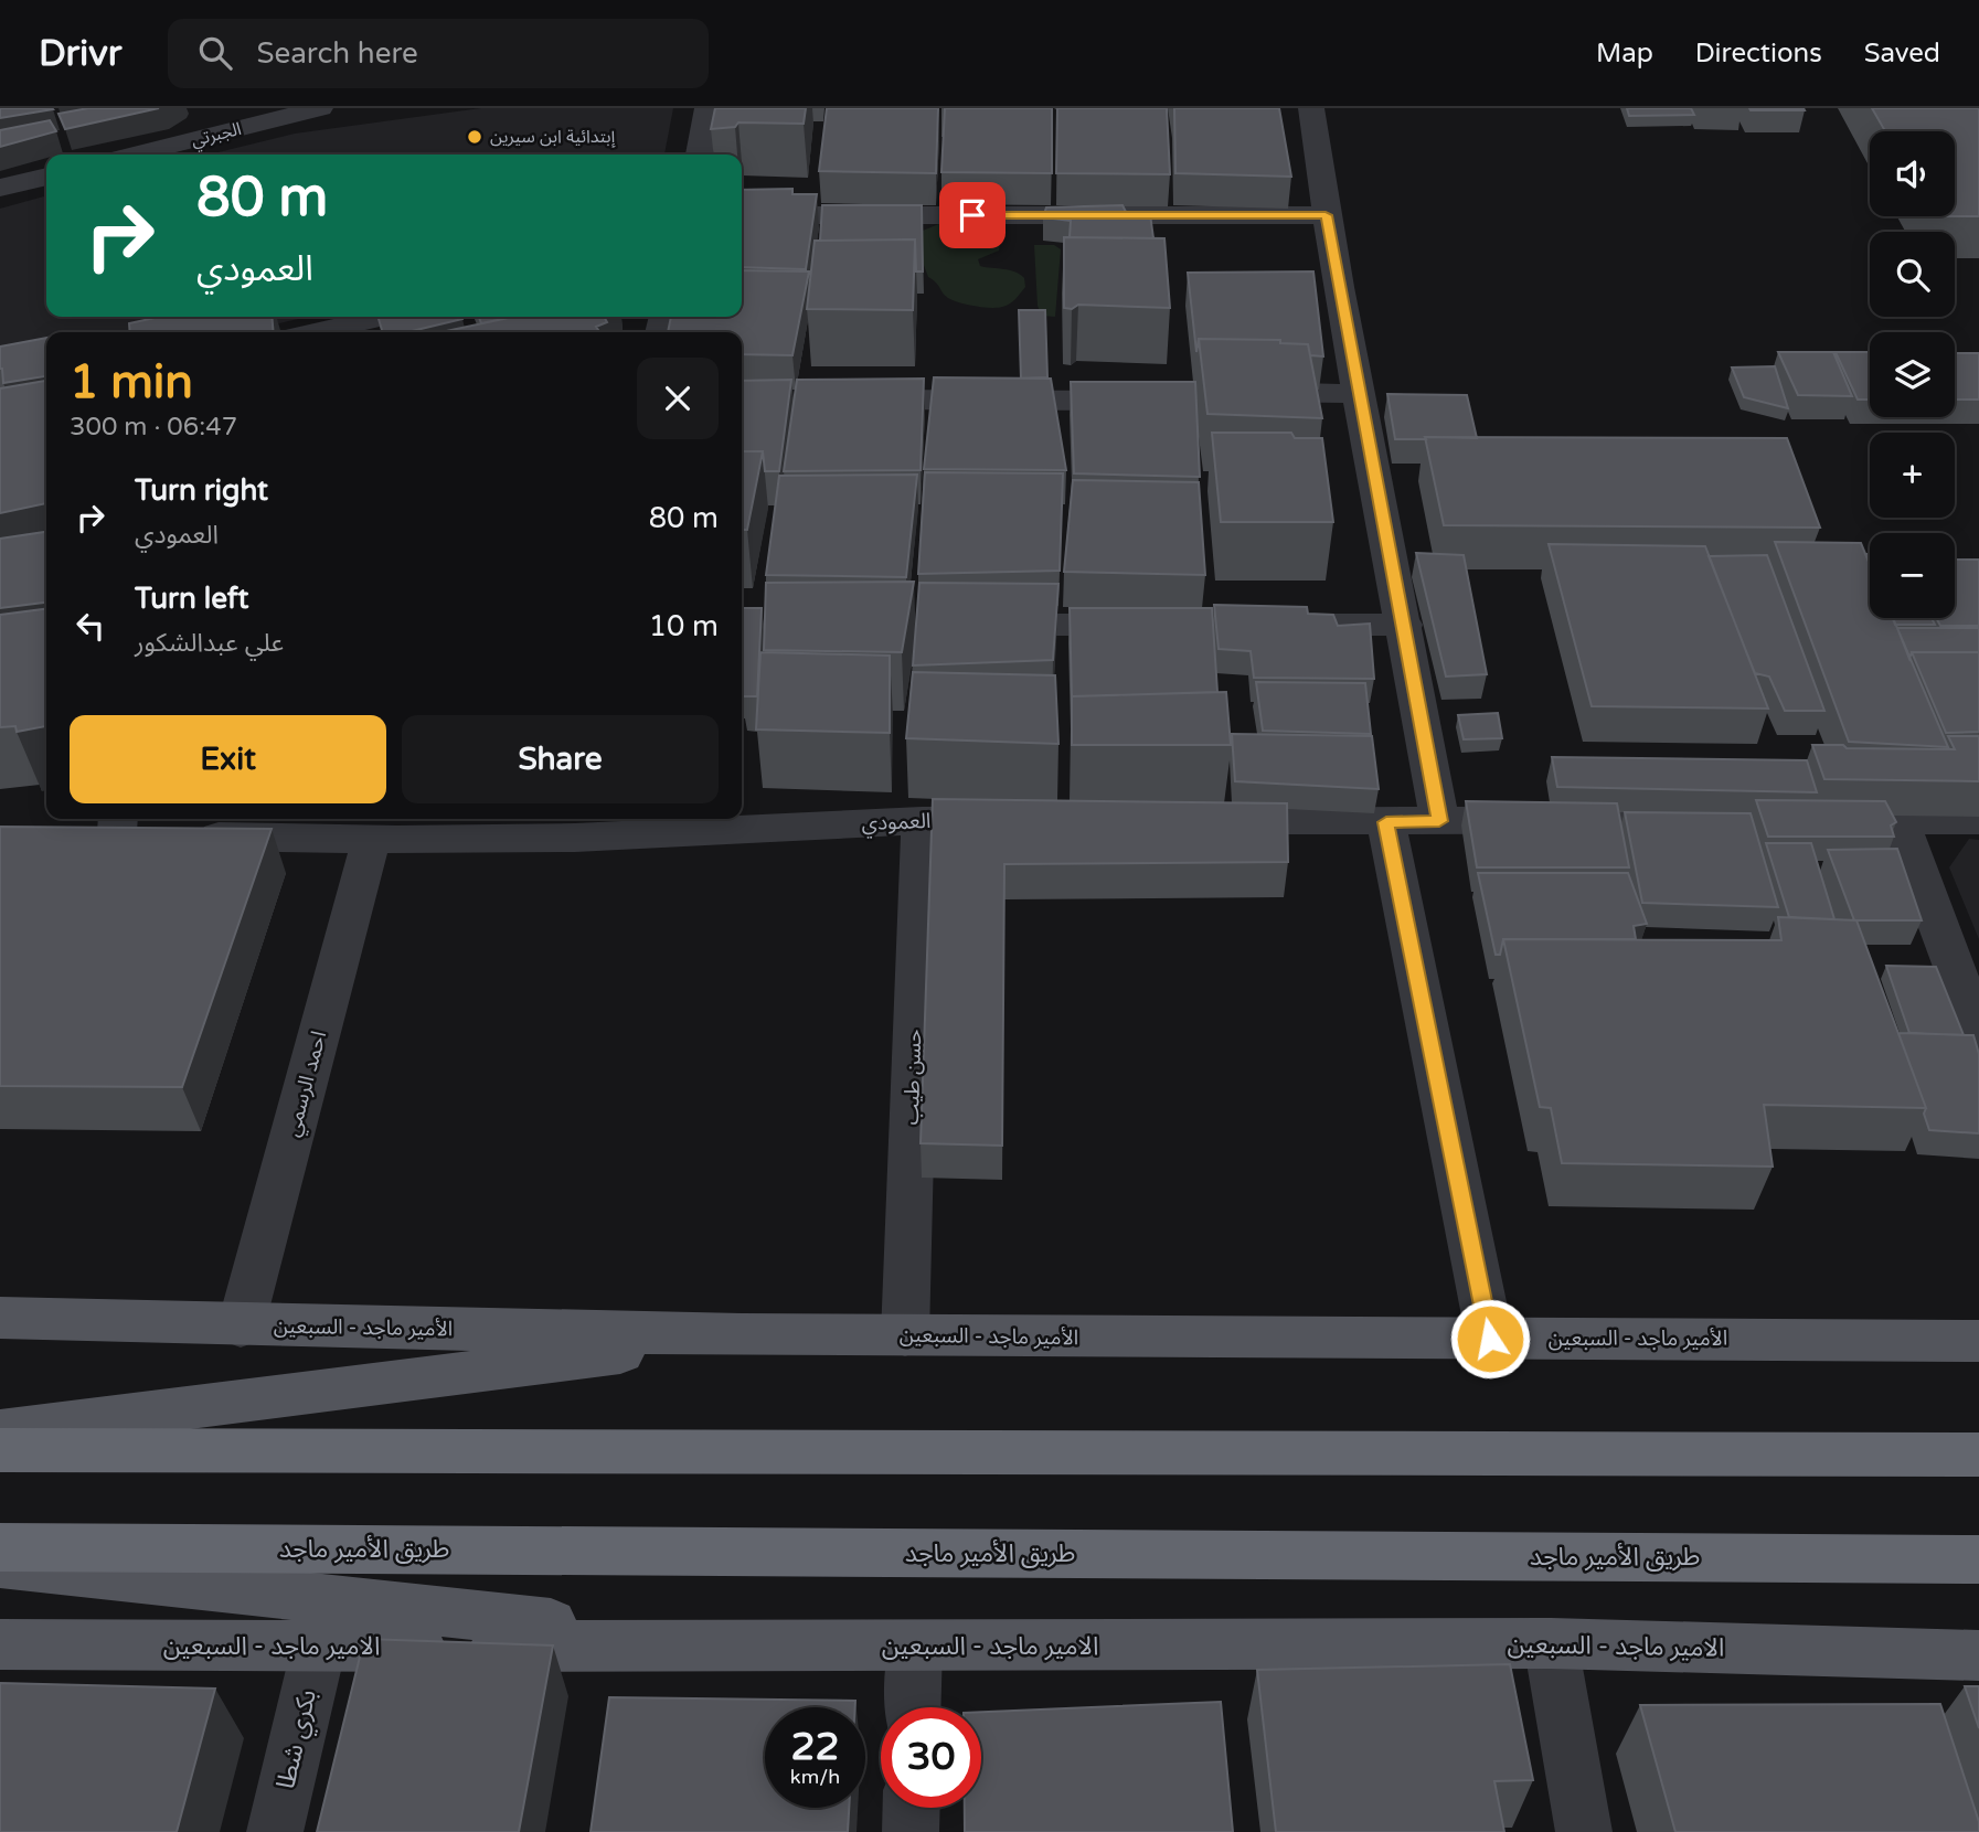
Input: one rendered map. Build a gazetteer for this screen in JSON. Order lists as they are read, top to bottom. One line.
{"streets":{"highway":["طريق الأمير ماجد"],"main road":["الأمير ماجد - السبعين","الامير ماجد - السبعين"],"street":["الجبرتي","العمودي","حسن طيب","احمد الرسمي","بكري شطا"]},"crossings":[["العمودي","حسن طيب"],["العمودي","احمد الرسمي"],["حسن طيب","الأمير ماجد - السبعين"],["احمد الرسمي","الأمير ماجد - السبعين"],["الامير ماجد - السبعين","بكري شطا"]],"places":["إبتدائية ابن سيرين"],"page":{"header":"Drivr","search":"Search here","nav":["Map","Directions","Saved"],"map_buttons":["+","−"],"turn":["80 m","العمودي"],"heading":["1 min","300 m · 06:47"],"list":[{"name":"Turn right","note":"العمودي","value":"80 m"},{"name":"Turn left","note":"علي عبدالشكور","value":"10 m"}],"buttons":["Exit","Share"],"speed":"22 km/h","limit":"30"}}
